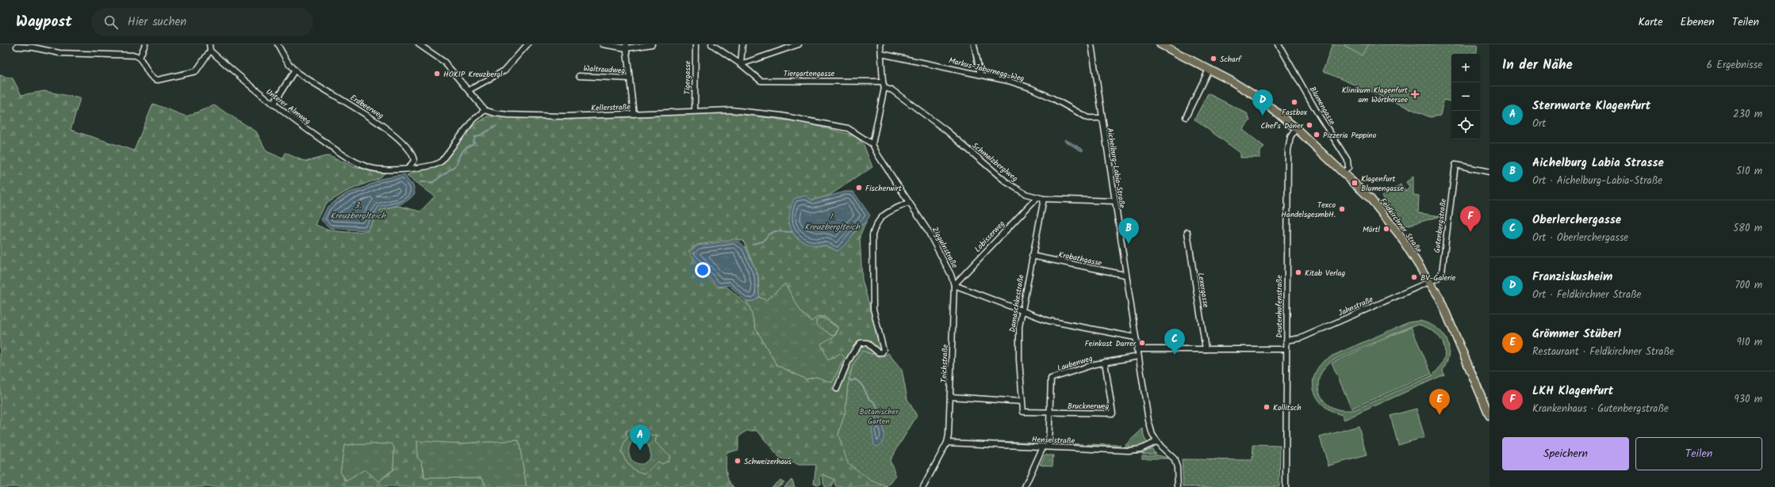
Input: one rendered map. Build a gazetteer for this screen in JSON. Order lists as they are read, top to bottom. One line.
{"streets":{"main road":["Feldkirchner Straße"],"street":["Waltraudweg","Markus-Jabornegg-Weg","Tiergartengasse","Tigergasse","Blumengasse","Unterer Almweg","Erdbeerweg","Kellerstraße","Schmalzberglweg","Aichelburg-Labia-Straße","Gutenbergstraße","Lobisserweg","Ziggulnstraße","Krobathgasse","Lexergasse","Damaschkestraße","Jahnstraße","Deutenhofenstraße","Laubenweg","Teichstraße","Brucknerweg","Henselstraße"]},"crossings":[["Markus-Jabornegg-Weg","Aichelburg-Labia-Straße"],["Tigergasse","Kellerstraße"],["Blumengasse","Feldkirchner Straße"],["Unterer Almweg","Erdbeerweg"],["Kellerstraße","Ziggulnstraße"],["Schmalzberglweg","Aichelburg-Labia-Straße"],["Schmalzberglweg","Lobisserweg"],["Schmalzberglweg","Damaschkestraße"],["Aichelburg-Labia-Straße","Krobathgasse"],["Aichelburg-Labia-Straße","Laubenweg"],["Aichelburg-Labia-Straße","Henselstraße"],["Feldkirchner Straße","Gutenbergstraße"],["Feldkirchner Straße","Jahnstraße"],["Feldkirchner Straße","Deutenhofenstraße"],["Gutenbergstraße","Jahnstraße"],["Lobisserweg","Ziggulnstraße"],["Lobisserweg","Teichstraße"],["Ziggulnstraße","Teichstraße"],["Krobathgasse","Damaschkestraße"],["Damaschkestraße","Laubenweg"],["Damaschkestraße","Brucknerweg"],["Jahnstraße","Deutenhofenstraße"],["Laubenweg","Brucknerweg"],["Laubenweg","Henselstraße"],["Teichstraße","Henselstraße"]],"water":["3. Kreuzberglteich","1. Kreuzberglteich"],"parks":["Botanischer Garten"],"places":{"other":["Scharf","HOKIP Kreuzbergl","Fastbox","Chef's Döner","Pizzeria Peppino","Fischerwirt","Texco HandelsgesmbH.","Mörtl","Kitab Verlag","BV-Galerie","Feinkost Darrer","Kollitsch","Schweizerhaus"],"health":["Klinikum Klagenfurt am Wörthersee"],"transit":["Klagenfurt Blumengasse"]},"page":{"header":"Waypost","search":"Hier suchen","nav":["Karte","Ebenen","Teilen"],"heading":["In der Nähe","6 Ergebnisse"],"map_buttons":["+","−"],"list":[{"mark":"A","name":"Sternwarte Klagenfurt","note":"Ort","value":"230 m"},{"mark":"B","name":"Aichelburg Labia Strasse","note":"Ort · Aichelburg-Labia-Straße","value":"510 m"},{"mark":"C","name":"Oberlerchergasse","note":"Ort · Oberlerchergasse","value":"580 m"},{"mark":"D","name":"Franziskusheim","note":"Ort · Feldkirchner Straße","value":"700 m"},{"mark":"E","name":"Grömmer Stüberl","note":"Restaurant · Feldkirchner Straße","value":"910 m"},{"mark":"F","name":"LKH Klagenfurt","note":"Krankenhaus · Gutenbergstraße","value":"930 m"}],"pins":["D","F","B","C","E","A"],"buttons":["Speichern","Teilen"]}}
